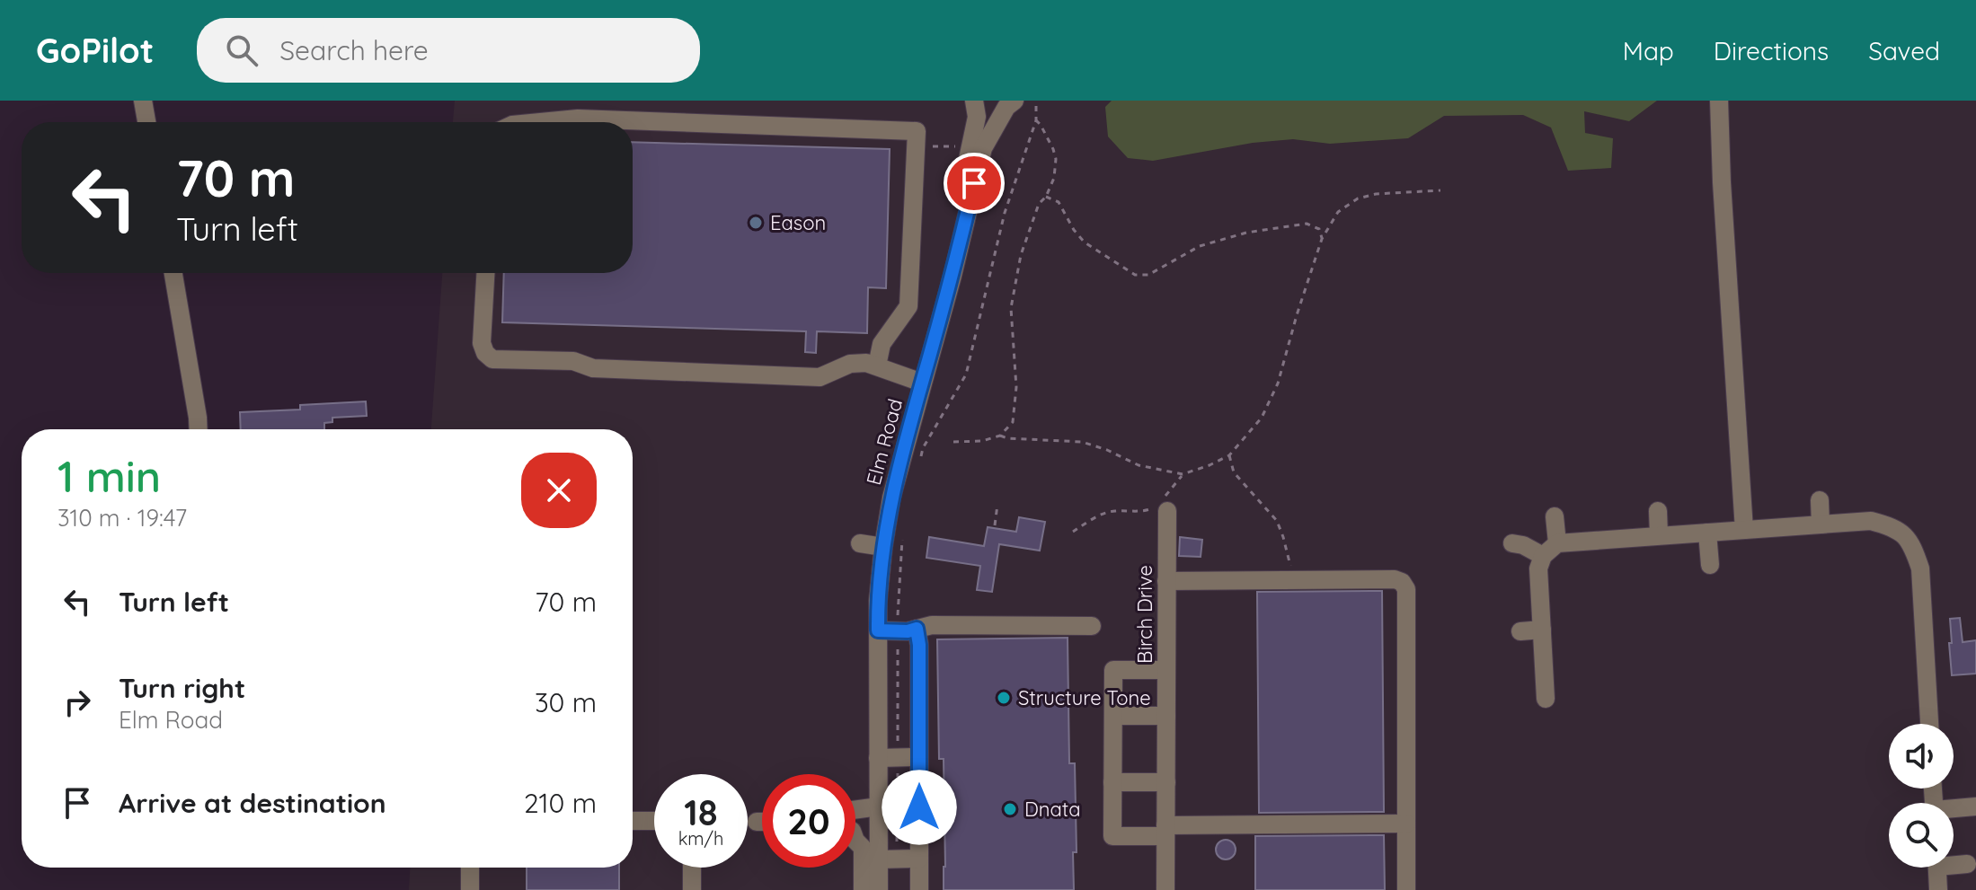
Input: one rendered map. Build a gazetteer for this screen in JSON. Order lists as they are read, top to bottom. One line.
{"streets":{"street":["Elm Road","Birch Drive"]},"places":["Eason","Structure Tone","Dnata"],"page":{"header":"GoPilot","search":"Search here","nav":["Map","Directions","Saved"],"turn":["70 m","Turn left"],"heading":["1 min","310 m · 19:47"],"list":[{"name":"Turn left","value":"70 m"},{"name":"Turn right","note":"Elm Road","value":"30 m"},{"name":"Arrive at destination","value":"210 m"}],"speed":"18 km/h","limit":"20"}}
